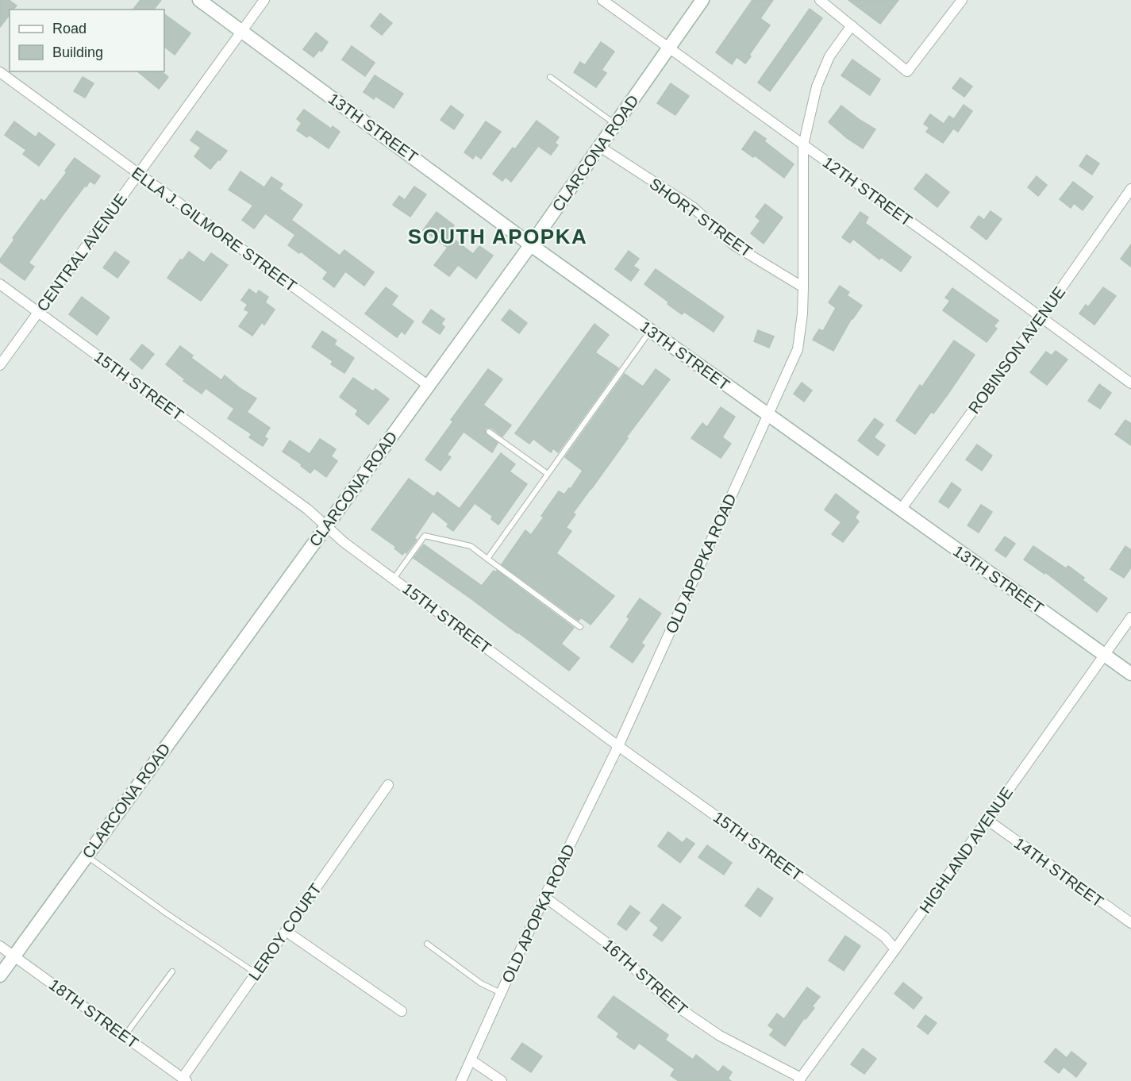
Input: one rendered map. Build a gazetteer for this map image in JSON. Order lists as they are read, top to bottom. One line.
{"streets":{"main road":["13TH STREET","CLARCONA ROAD"],"street":["12TH STREET","SHORT STREET","ELLA J. GILMORE STREET","CENTRAL AVENUE","ROBINSON AVENUE","15TH STREET","OLD APOPKA ROAD","HIGHLAND AVENUE","14TH STREET","LEROY COURT","16TH STREET","18TH STREET"]},"crossings":[["13TH STREET","CLARCONA ROAD"],["13TH STREET","CENTRAL AVENUE"],["13TH STREET","ROBINSON AVENUE"],["13TH STREET","OLD APOPKA ROAD"],["13TH STREET","HIGHLAND AVENUE"],["CLARCONA ROAD","12TH STREET"],["CLARCONA ROAD","SHORT STREET"],["CLARCONA ROAD","ELLA J. GILMORE STREET"],["CLARCONA ROAD","15TH STREET"],["CLARCONA ROAD","18TH STREET"],["12TH STREET","ROBINSON AVENUE"],["12TH STREET","OLD APOPKA ROAD"],["SHORT STREET","OLD APOPKA ROAD"],["ELLA J. GILMORE STREET","CENTRAL AVENUE"],["CENTRAL AVENUE","15TH STREET"],["15TH STREET","OLD APOPKA ROAD"],["15TH STREET","HIGHLAND AVENUE"],["OLD APOPKA ROAD","16TH STREET"],["HIGHLAND AVENUE","14TH STREET"],["HIGHLAND AVENUE","16TH STREET"],["LEROY COURT","18TH STREET"]],"districts":["SOUTH APOPKA"],"legend":["Road","Building"]}
